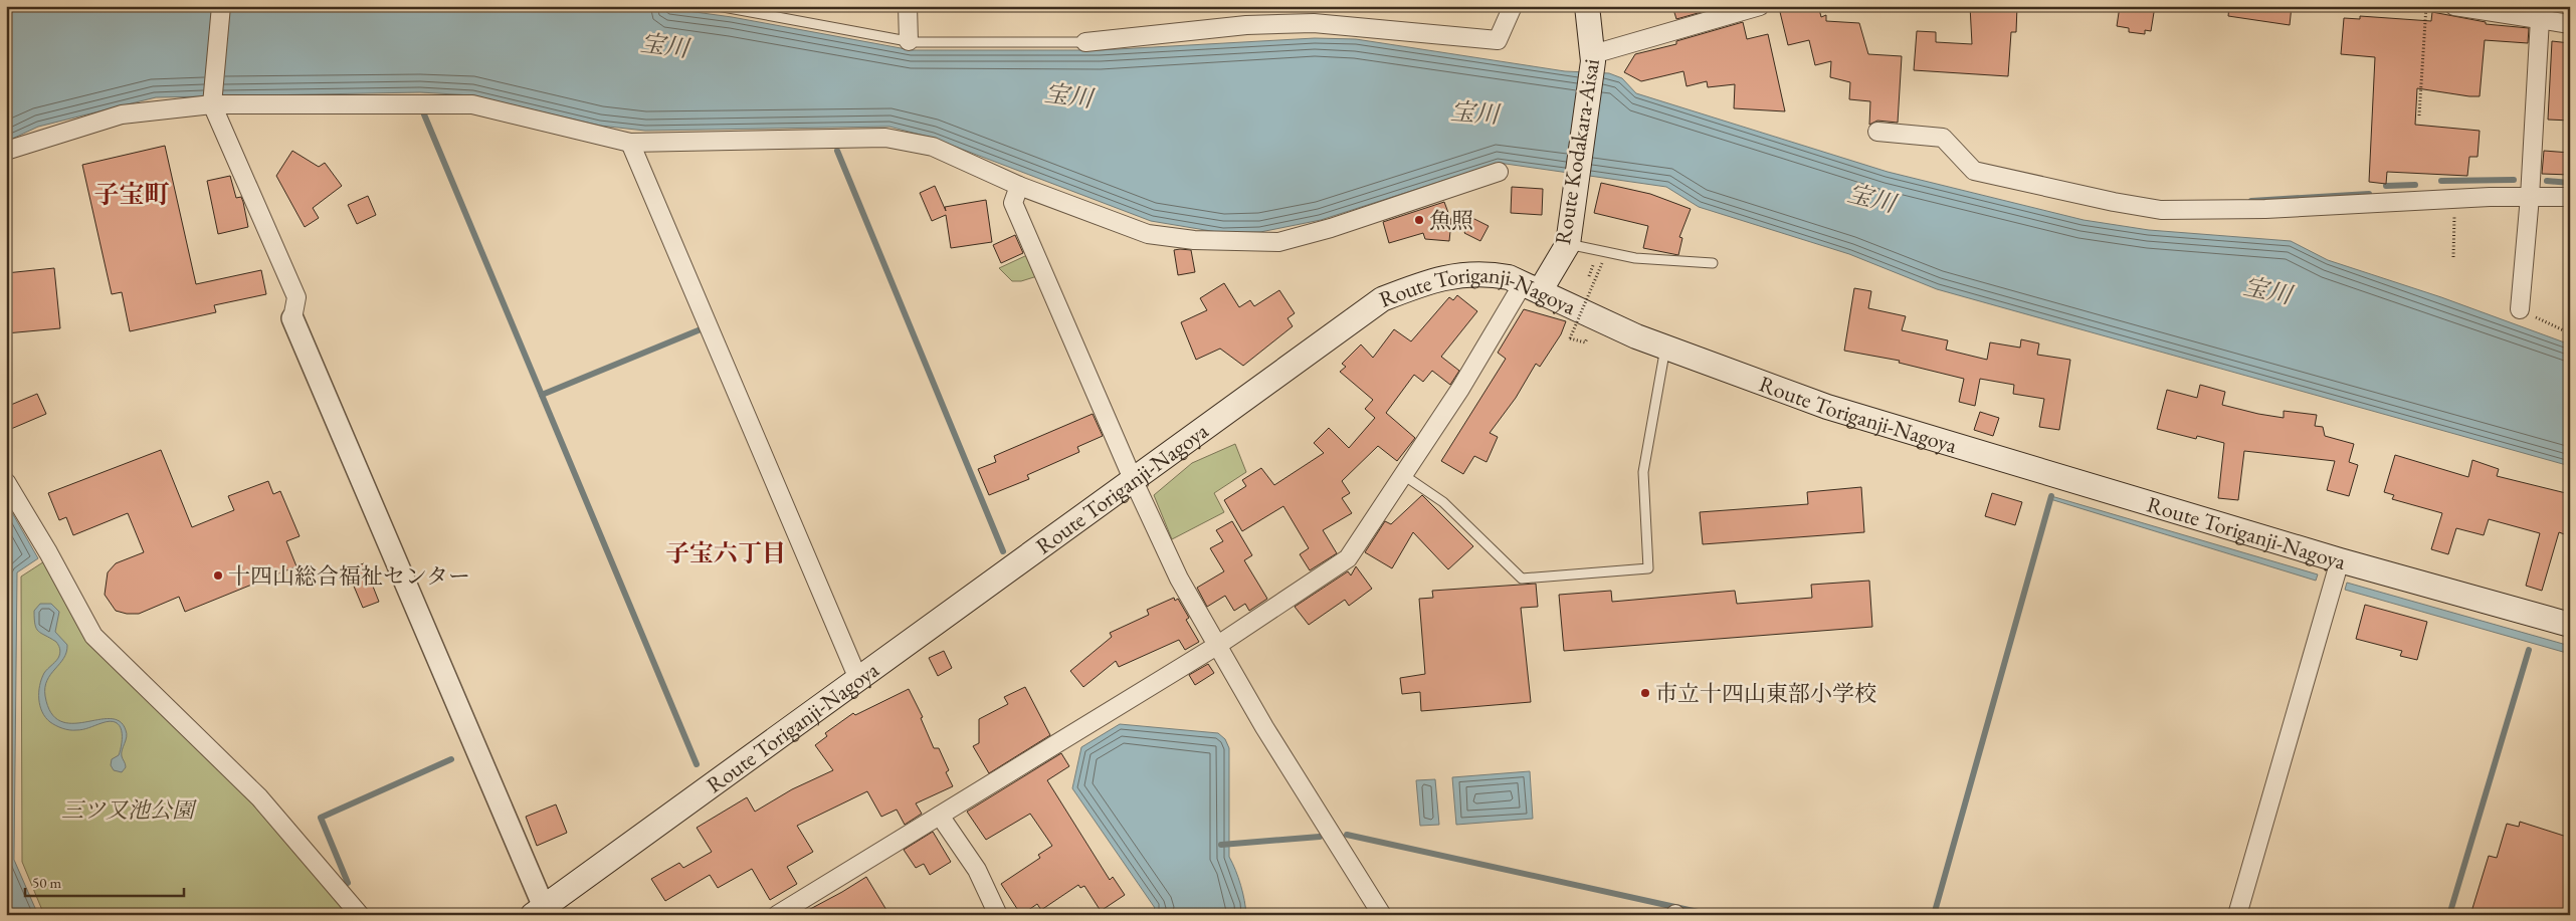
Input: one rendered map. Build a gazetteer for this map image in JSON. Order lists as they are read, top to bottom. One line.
{"streets":{"main road":["Route Kodakara-Aisai","Route Toriganji-Nagoya"]},"crossings":[["Route Kodakara-Aisai","Route Toriganji-Nagoya"]],"districts":["子宝町","子宝六丁目"],"water":["宝川"],"parks":["三ツ又池公園"],"places":["魚照","十四山総合福祉センター","市立十四山東部小学校"],"scale_bar":"50 m"}
